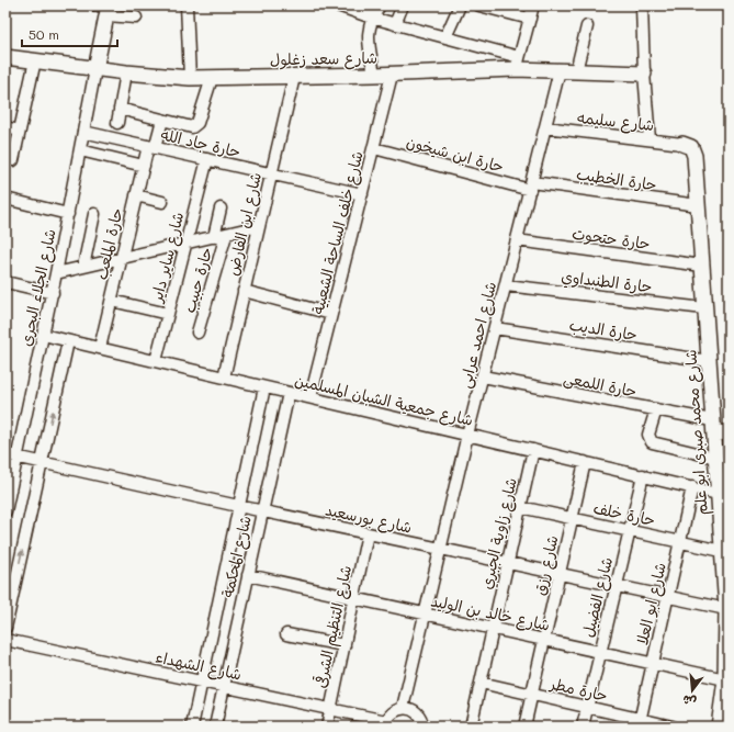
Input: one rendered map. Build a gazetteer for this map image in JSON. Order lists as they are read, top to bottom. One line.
{"streets":{"street":["شارع سعد زغلول","شارع سليمه","حارة جاد الله","حارة ابن شيخون","حارة الخطيب","شارع ابن الفارض","شارع خلف الساحة الشعبية","حارة حتحوت","حارة الملعب","شارع ساير داير","حارة حبيب","حارة الطنبداوي","شارع الجلاء البحرى","حارة الديب","شارع احمد عرابى","حارة اللمعى","شارع جمعية الشبان المسلمين","شارع محمد صبرى ابو علم","حارة خلف","شارع بورسعيد","شارع زاوية الجبري","شارع المحكمة","شارع رزق","شارع الفضيل","شارع ابو العلا","شارع خالد بن الوليد","شارع التنظيم الشرقى","شارع الشهداء","حارة مطر"]},"crossings":[["شارع سعد زغلول","شارع ابن الفارض"],["شارع سعد زغلول","شارع خلف الساحة الشعبية"],["شارع سعد زغلول","شارع الجلاء البحرى"],["شارع سعد زغلول","شارع احمد عرابى"],["شارع سليمه","شارع احمد عرابى"],["شارع سليمه","شارع محمد صبرى ابو علم"],["حارة جاد الله","شارع ابن الفارض"],["حارة جاد الله","شارع خلف الساحة الشعبية"],["حارة جاد الله","حارة الملعب"],["حارة جاد الله","شارع ساير داير"],["حارة جاد الله","شارع الجلاء البحرى"],["حارة ابن شيخون","حارة الخطيب"],["حارة ابن شيخون","شارع خلف الساحة الشعبية"],["حارة ابن شيخون","شارع احمد عرابى"],["حارة الخطيب","شارع احمد عرابى"],["حارة الخطيب","شارع محمد صبرى ابو علم"],["شارع ابن الفارض","شارع جمعية الشبان المسلمين"],["شارع خلف الساحة الشعبية","شارع جمعية الشبان المسلمين"],["حارة حتحوت","شارع احمد عرابى"],["حارة حتحوت","شارع محمد صبرى ابو علم"],["حارة الملعب","شارع جمعية الشبان المسلمين"],["شارع ساير داير","شارع جمعية الشبان المسلمين"],["حارة الطنبداوي","شارع احمد عرابى"],["حارة الطنبداوي","شارع محمد صبرى ابو علم"],["شارع الجلاء البحرى","شارع جمعية الشبان المسلمين"],["شارع الجلاء البحرى","شارع بورسعيد"],["حارة الديب","شارع احمد عرابى"],["حارة الديب","شارع محمد صبرى ابو علم"],["شارع احمد عرابى","حارة اللمعى"],["شارع احمد عرابى","شارع جمعية الشبان المسلمين"],["شارع احمد عرابى","شارع بورسعيد"],["شارع احمد عرابى","شارع خالد بن الوليد"],["حارة اللمعى","شارع محمد صبرى ابو علم"],["شارع جمعية الشبان المسلمين","شارع محمد صبرى ابو علم"],["شارع جمعية الشبان المسلمين","شارع زاوية الجبري"],["شارع جمعية الشبان المسلمين","شارع المحكمة"],["شارع جمعية الشبان المسلمين","شارع رزق"],["شارع جمعية الشبان المسلمين","شارع الفضيل"],["شارع جمعية الشبان المسلمين","شارع ابو العلا"],["شارع محمد صبرى ابو علم","حارة خلف"],["شارع محمد صبرى ابو علم","شارع بورسعيد"],["شارع محمد صبرى ابو علم","شارع خالد بن الوليد"],["حارة خلف","شارع زاوية الجبري"],["حارة خلف","شارع رزق"],["حارة خلف","شارع الفضيل"],["حارة خلف","شارع ابو العلا"],["شارع بورسعيد","شارع زاوية الجبري"],["شارع بورسعيد","شارع المحكمة"],["شارع بورسعيد","شارع رزق"],["شارع بورسعيد","شارع الفضيل"],["شارع بورسعيد","شارع ابو العلا"],["شارع بورسعيد","شارع التنظيم الشرقى"],["شارع زاوية الجبري","شارع خالد بن الوليد"],["شارع زاوية الجبري","حارة مطر"],["شارع المحكمة","شارع خالد بن الوليد"],["شارع المحكمة","شارع الشهداء"],["شارع رزق","شارع خالد بن الوليد"],["شارع رزق","حارة مطر"],["شارع الفضيل","شارع خالد بن الوليد"],["شارع الفضيل","حارة مطر"],["شارع ابو العلا","شارع خالد بن الوليد"],["شارع ابو العلا","حارة مطر"],["شارع خالد بن الوليد","شارع التنظيم الشرقى"],["شارع التنظيم الشرقى","شارع الشهداء"]],"scale_bar":"50 m","north":"bottom"}
